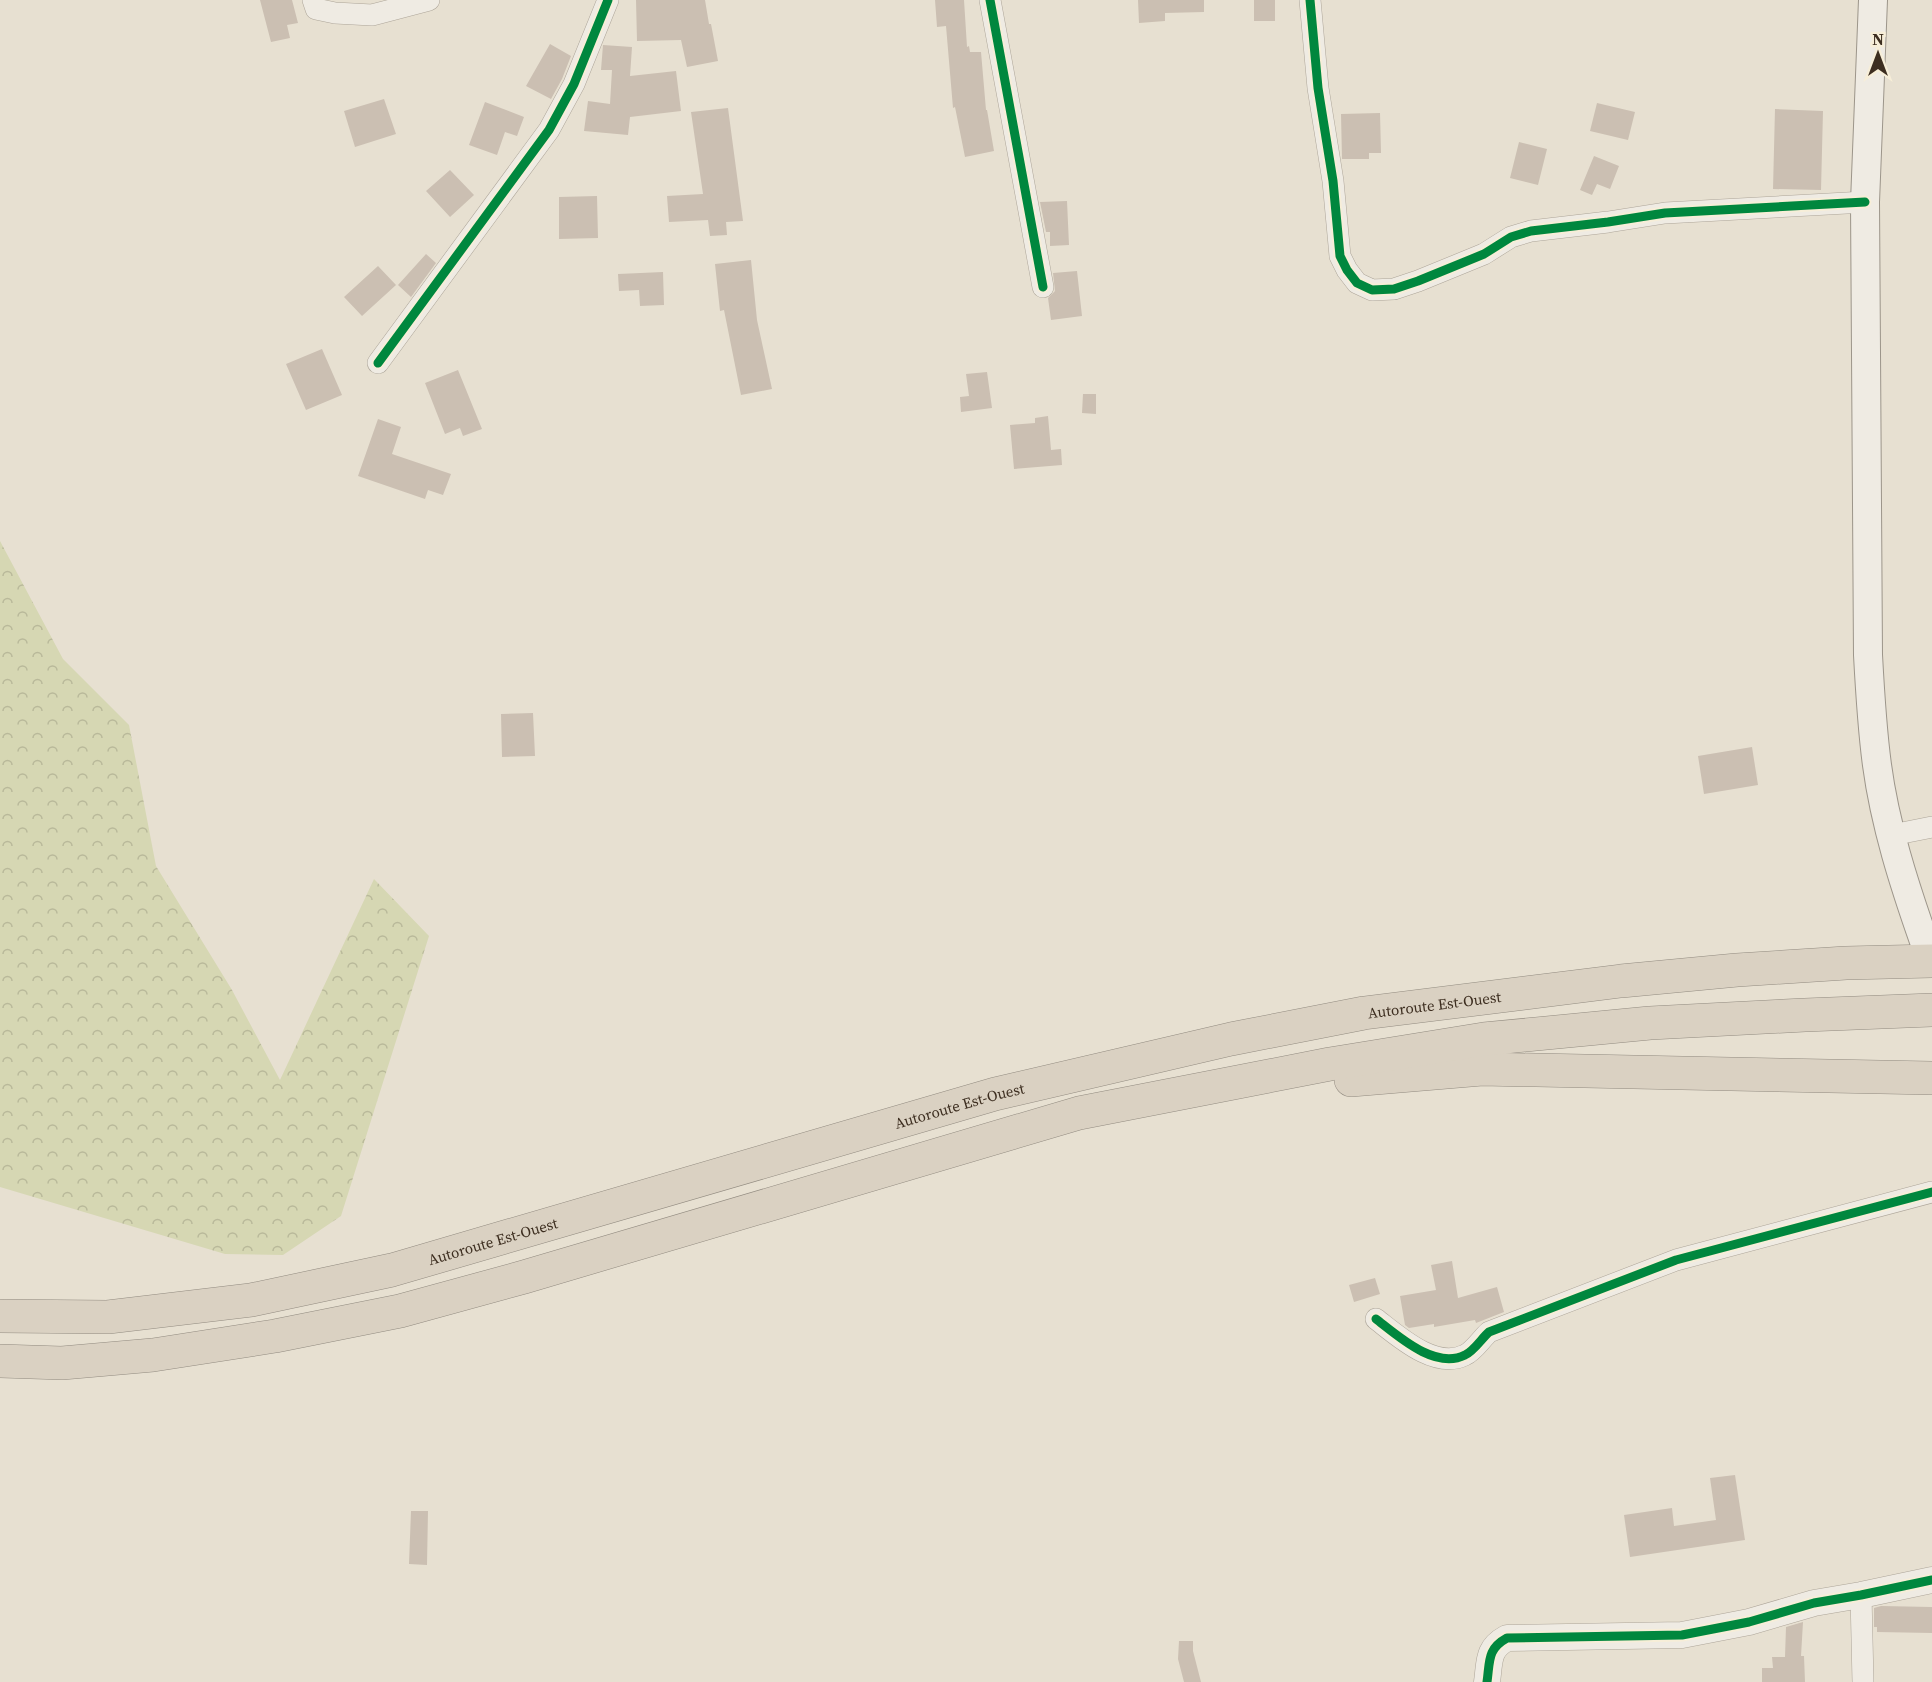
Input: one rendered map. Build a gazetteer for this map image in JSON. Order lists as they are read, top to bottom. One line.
{"streets":{"highway":["Autoroute Est-Ouest"]},"north":"top"}
